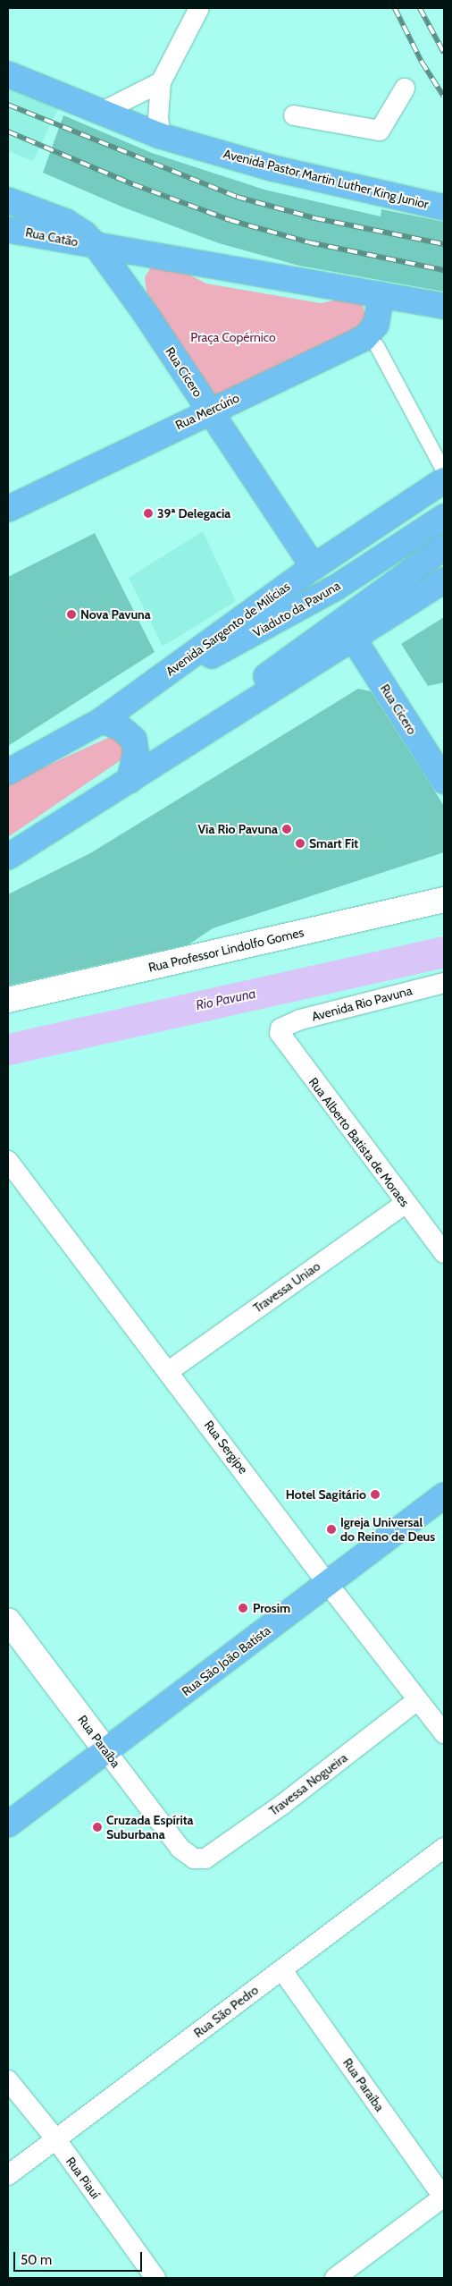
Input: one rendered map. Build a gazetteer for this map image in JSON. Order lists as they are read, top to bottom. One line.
{"streets":{"main road":["Avenida Pastor Martin Luther King Junior","Rua Catão","Rua Cícero","Rua Mercúrio","Viaduto da Pavuna","Avenida Sargento de Milícias","Rua São João Batista"],"street":["Rua Professor Lindolfo Gomes","Avenida Rio Pavuna","Rua Alberto Batista de Moraes","Travessa Uniao","Rua Sergipe","Rua Paraíba","Travessa Nogueira","Rua São Pedro","Rua Piauí"]},"crossings":[["Rua Catão","Rua Cícero"],["Rua Cícero","Rua Mercúrio"],["Rua Cícero","Avenida Sargento de Milícias"],["Viaduto da Pavuna","Avenida Sargento de Milícias"],["Avenida Rio Pavuna","Rua Alberto Batista de Moraes"],["Rua Alberto Batista de Moraes","Travessa Uniao"],["Travessa Uniao","Rua Sergipe"],["Rua Sergipe","Rua São João Batista"],["Rua Sergipe","Travessa Nogueira"],["Rua São João Batista","Rua Paraíba"],["Rua Paraíba","Travessa Nogueira"],["Rua Paraíba","Rua São Pedro"],["Rua São Pedro","Rua Piauí"]],"water":["Rio Pavuna"],"parks":["Praça Copérnico"],"places":["39ª Delegacia","Nova Pavuna","Via Rio Pavuna","Smart Fit","Hotel Sagitário","Igreja Universal do Reino de Deus","Prosim","Cruzada Espírita Suburbana"],"scale_bar":"50 m"}
